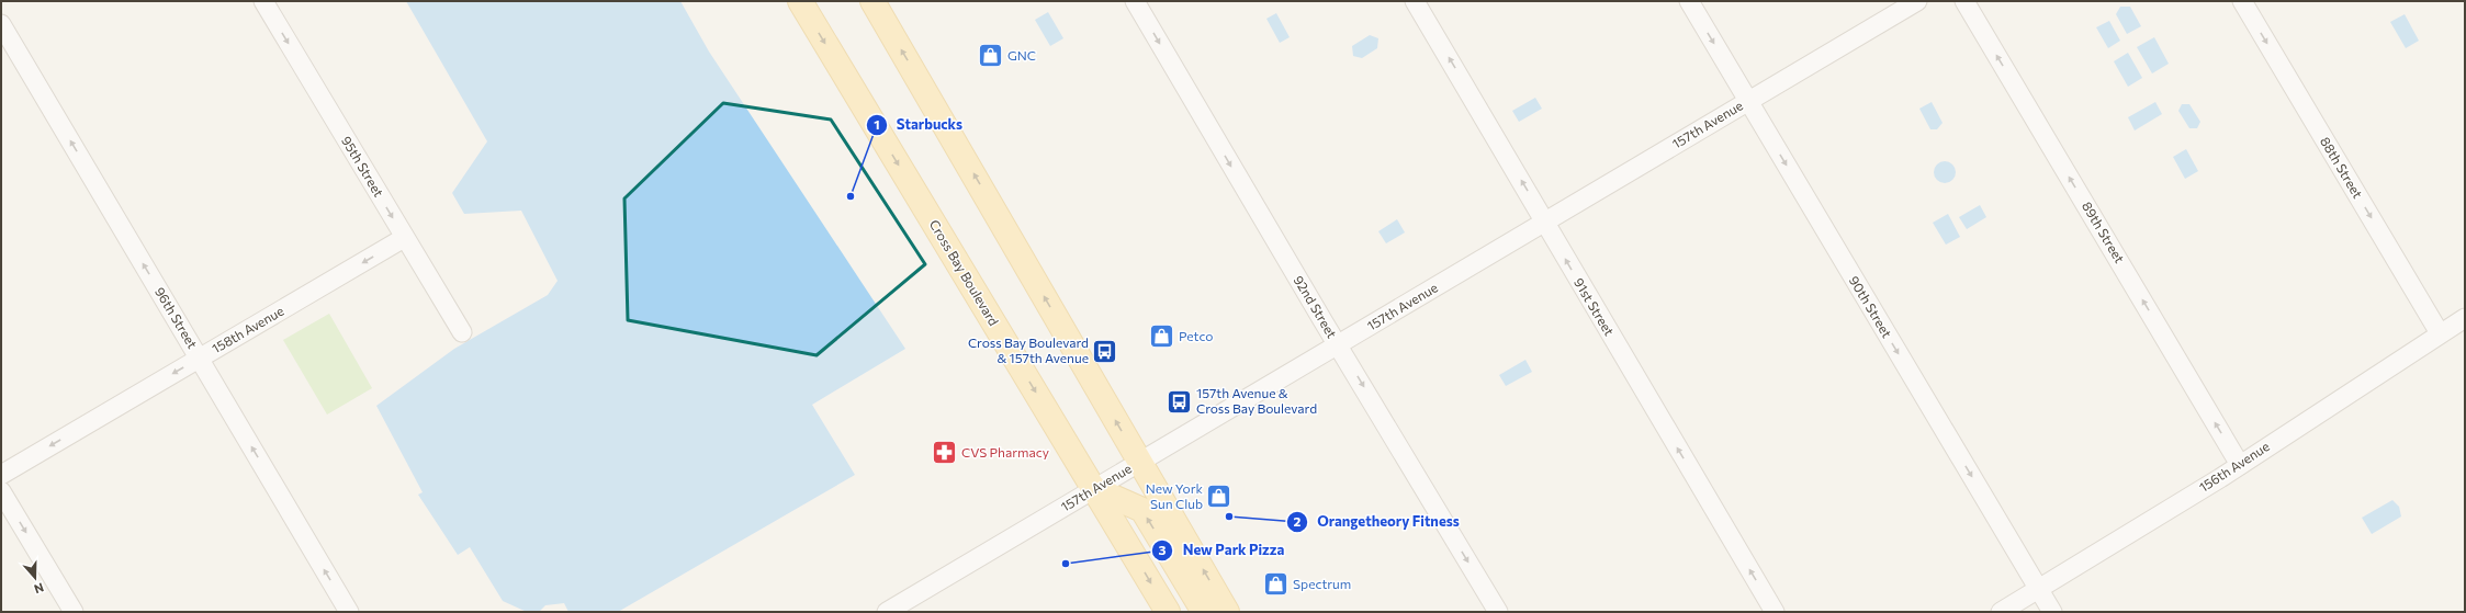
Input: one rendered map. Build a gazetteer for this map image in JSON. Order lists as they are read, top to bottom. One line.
{"streets":{"main road":["Cross Bay Boulevard"],"street":["157th Avenue","95th Street","88th Street","89th Street","92nd Street","91st Street","90th Street","96th Street","158th Avenue","156th Avenue"]},"crossings":[["157th Avenue","Cross Bay Boulevard"],["157th Avenue","92nd Street"],["157th Avenue","91st Street"],["157th Avenue","90th Street"],["95th Street","158th Avenue"],["88th Street","156th Avenue"],["89th Street","156th Avenue"],["90th Street","156th Avenue"],["96th Street","158th Avenue"]],"one_way":["95th Street","88th Street","89th Street","92nd Street","91st Street","90th Street","96th Street","158th Avenue"],"places":{"shop":["GNC","Petco","New York Sun Club","Spectrum"],"other":["Starbucks","Orangetheory Fitness","New Park Pizza"],"bus stop":["Cross Bay Boulevard & 157th Avenue","157th Avenue & Cross Bay Boulevard"],"pharmacy":["CVS Pharmacy"]},"north":"bottom"}
